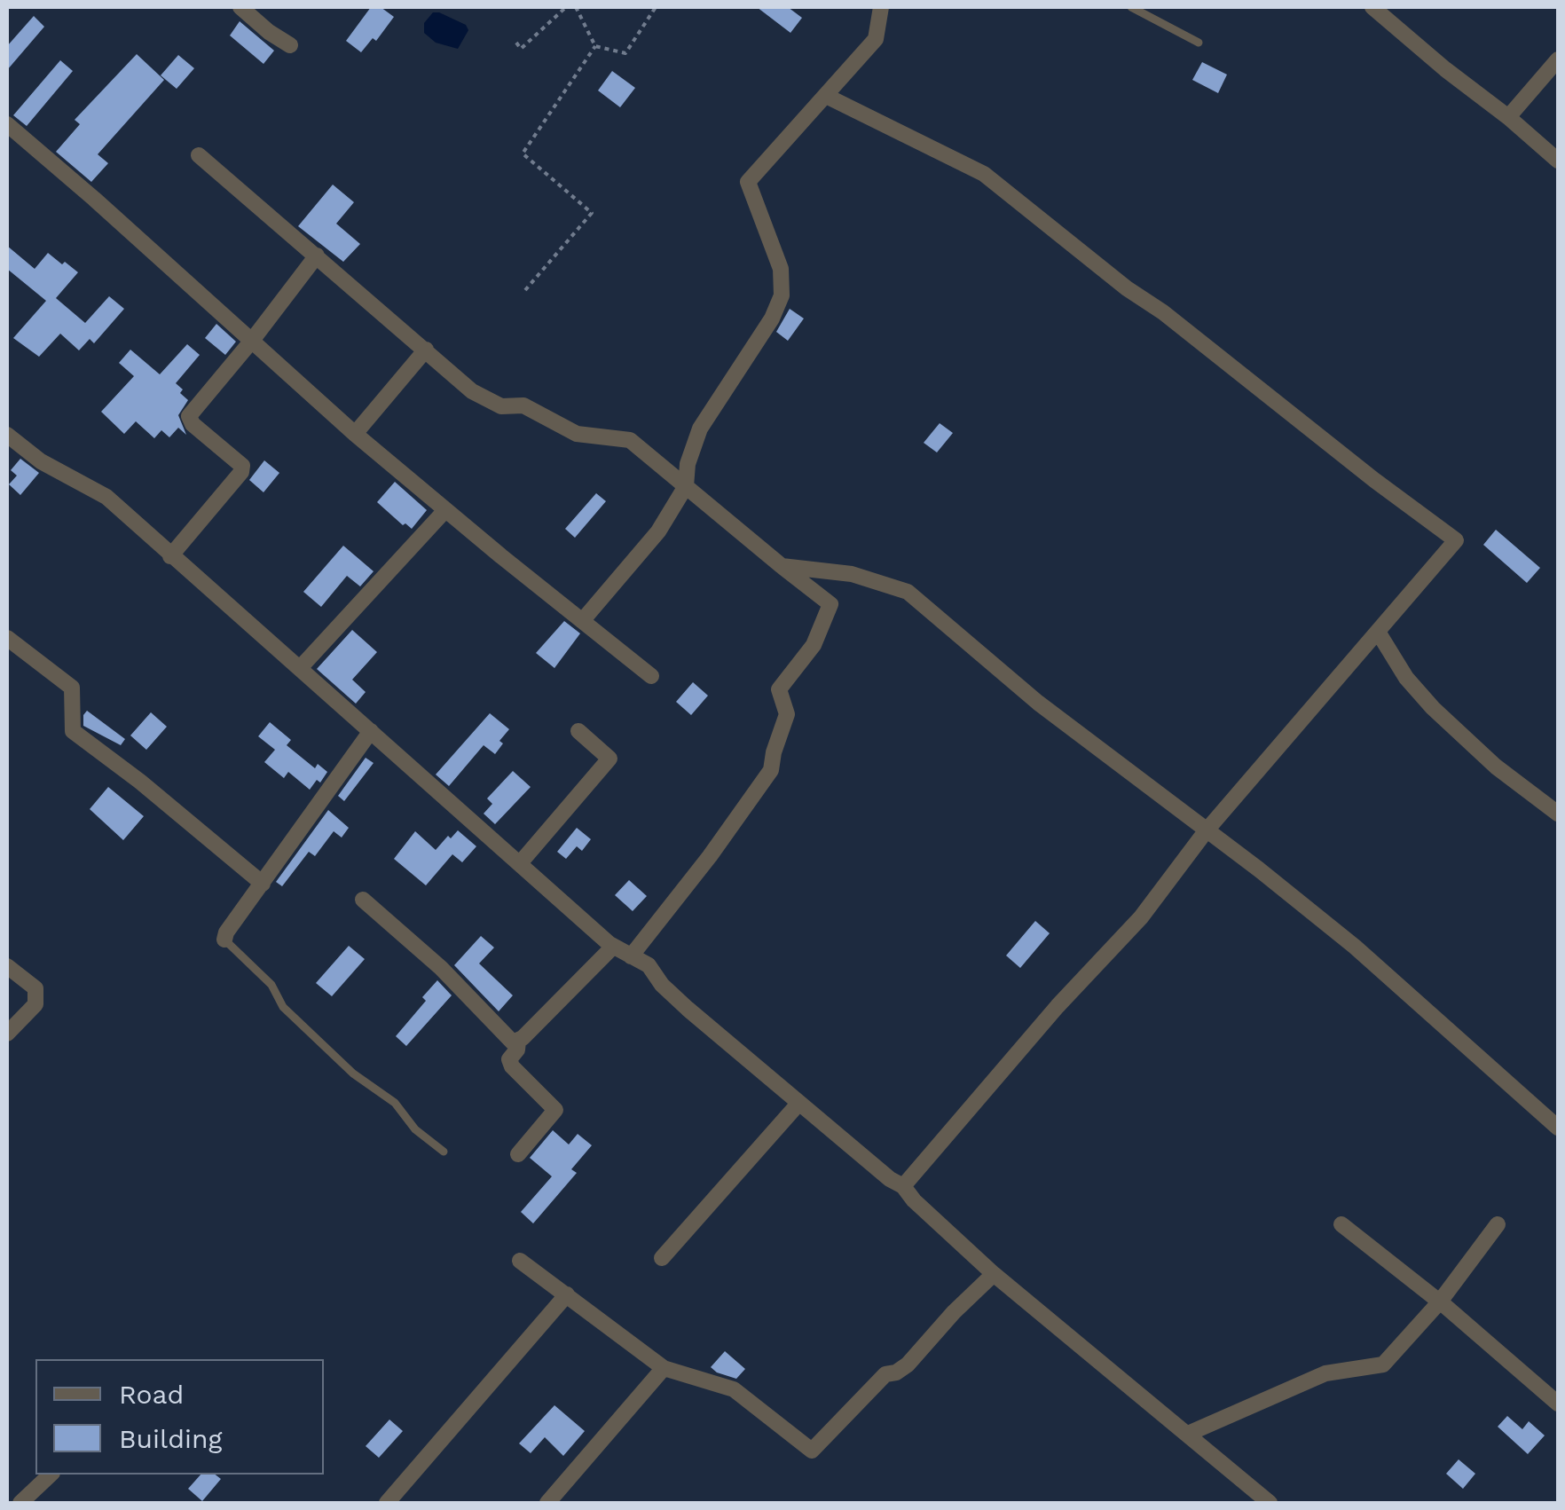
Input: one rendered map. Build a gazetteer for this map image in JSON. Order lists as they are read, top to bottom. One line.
{"legend":["Road","Building"]}
